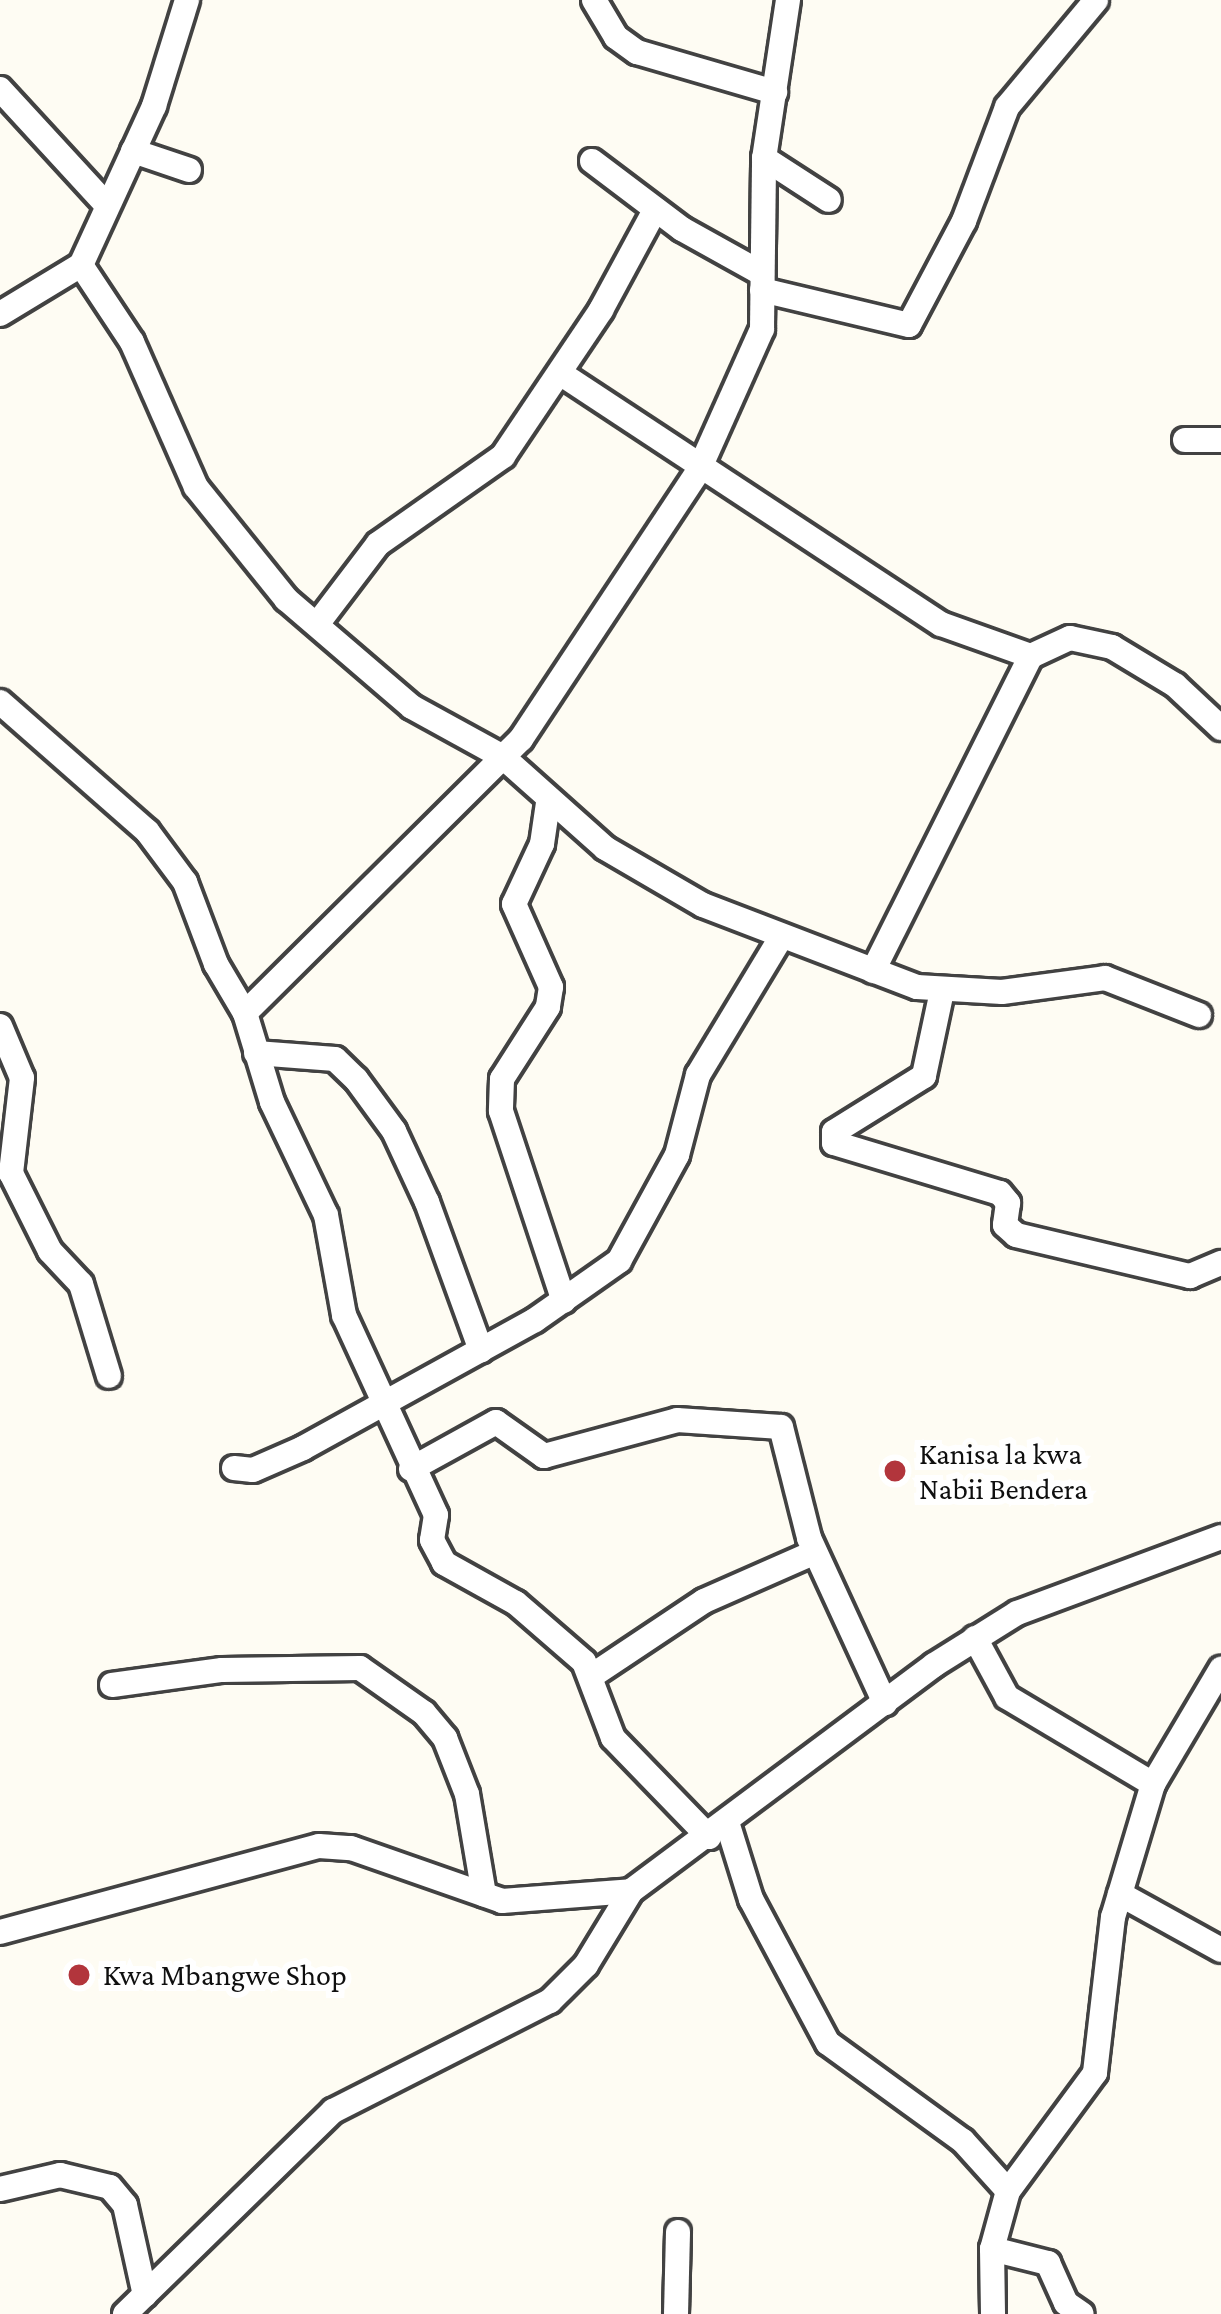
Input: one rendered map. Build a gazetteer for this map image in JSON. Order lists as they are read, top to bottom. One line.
{"places":["Kanisa la kwa Nabii Bendera","Kwa Mbangwe Shop"]}
